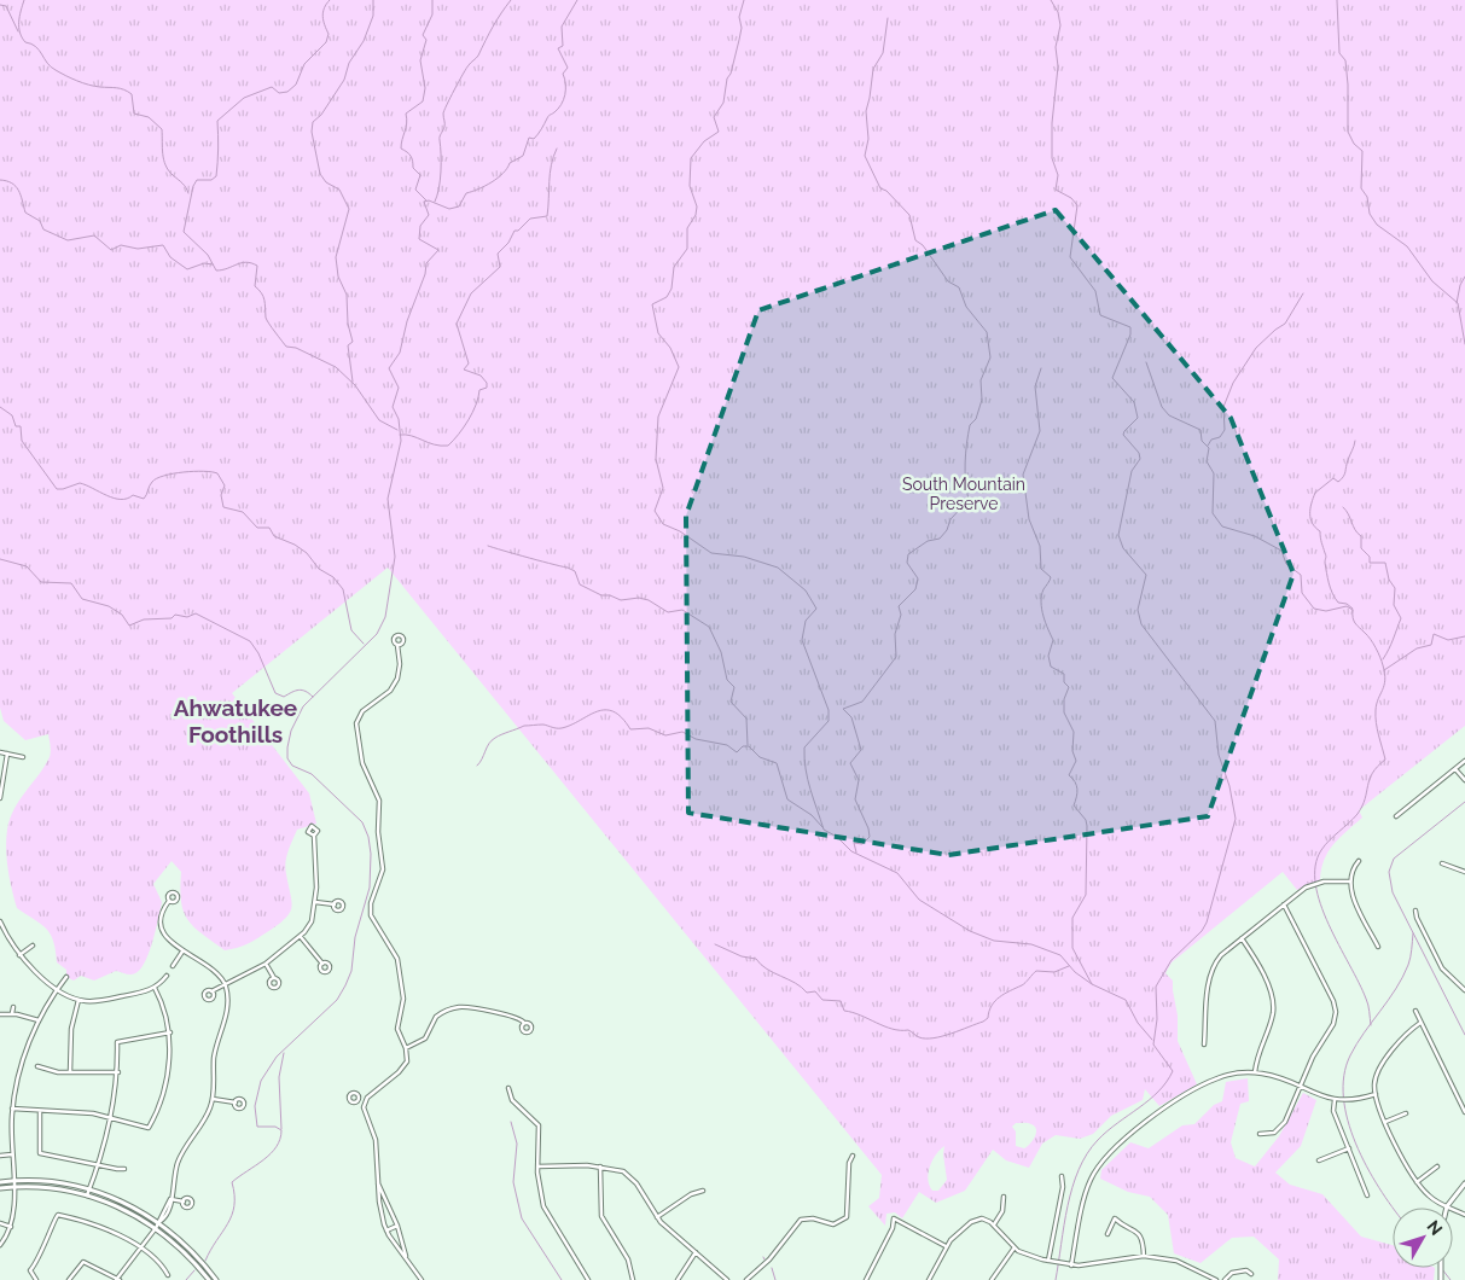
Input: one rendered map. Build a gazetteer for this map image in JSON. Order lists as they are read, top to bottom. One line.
{"districts":["Ahwatukee Foothills"],"parks":["South Mountain Preserve"],"north":"top right"}
